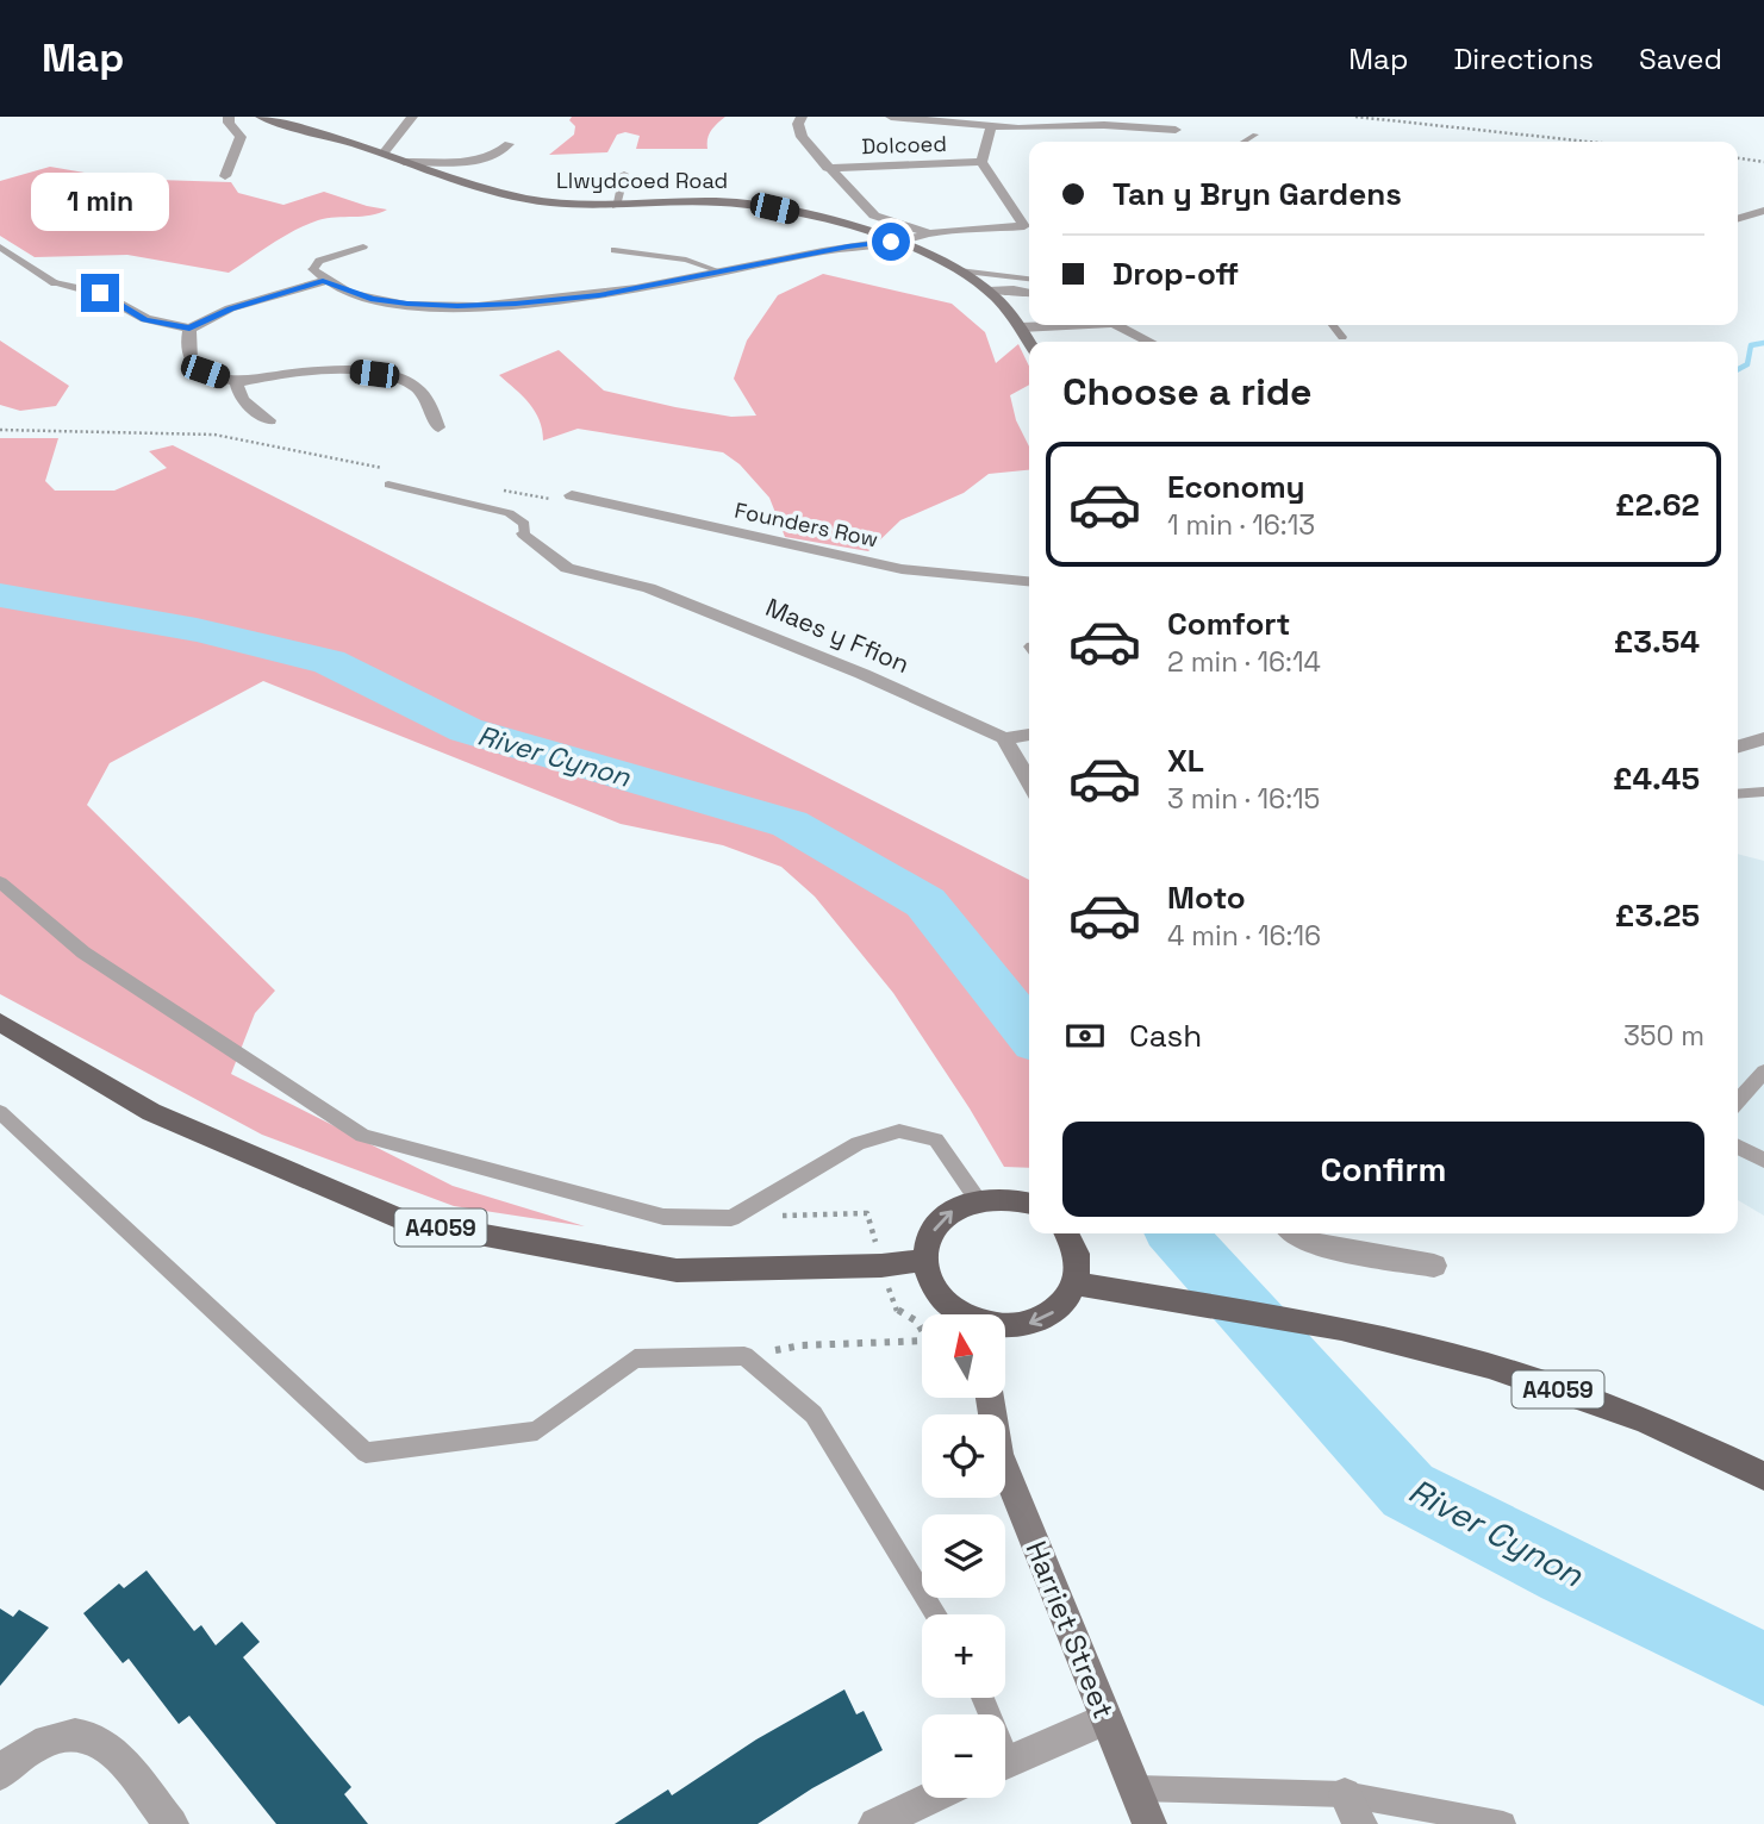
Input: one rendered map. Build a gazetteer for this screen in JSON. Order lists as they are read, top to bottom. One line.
{"streets":{"main road":["Llwydcoed Road","A4059","Harriet Street"],"street":["Dolcoed","Founders Row","Maes y Ffion"]},"water":["River Cynon"],"north":"top","page":{"header":"Map","nav":["Map","Directions","Saved"],"banner":["Tan y Bryn Gardens","Drop-off"],"bubble":"1 min","heading":"Choose a ride","list":[{"name":"Economy","note":"1 min · 16:13","value":"£2.62"},{"name":"Comfort","note":"2 min · 16:14","value":"£3.54"},{"name":"XL","note":"3 min · 16:15","value":"£4.45"},{"name":"Moto","note":"4 min · 16:16","value":"£3.25"}],"pay":["Cash","350 m"],"buttons":"Confirm","map_buttons":["+","−"]}}
